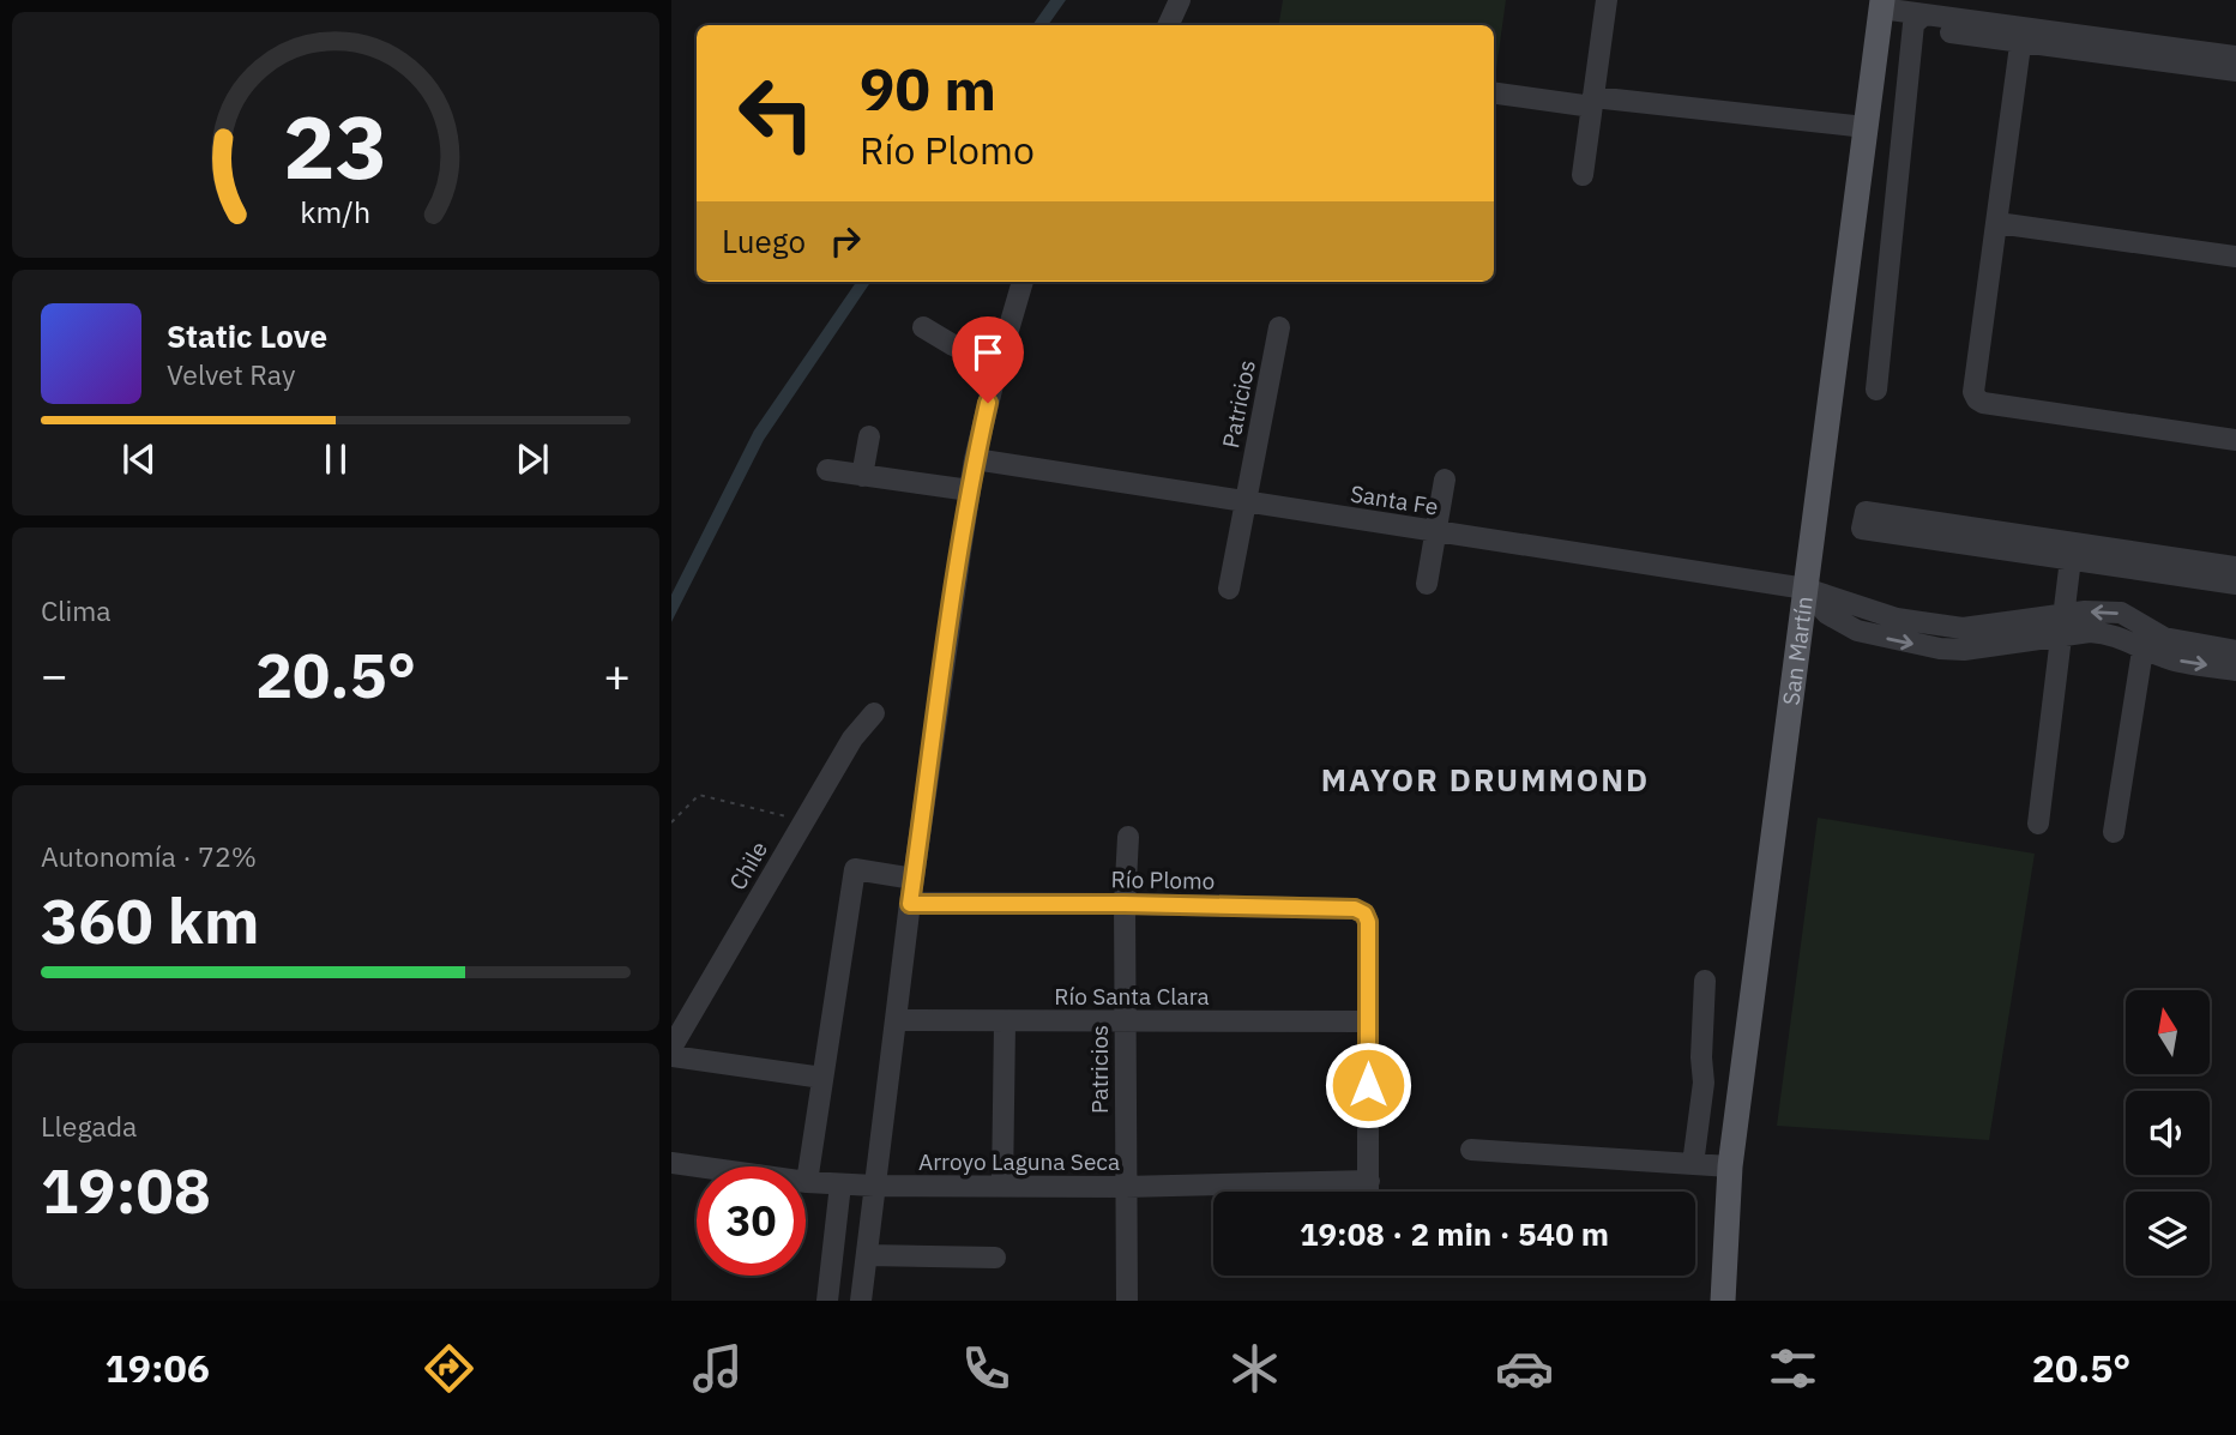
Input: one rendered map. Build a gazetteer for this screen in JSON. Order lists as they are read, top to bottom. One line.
{"streets":{"main road":["San Martín"],"street":["Patricios","Santa Fe","Chile","Río Plomo","Río Santa Clara","Arroyo Laguna Seca"]},"crossings":[["Patricios","Santa Fe"],["Patricios","Río Plomo"],["Patricios","Río Santa Clara"],["Patricios","Arroyo Laguna Seca"],["Santa Fe","San Martín"],["Río Plomo","Río Santa Clara"]],"districts":["MAYOR DRUMMOND"],"north":"top","page":{"turn":["90 m","Río Plomo"],"then":"Luego","song":["Static Love","Velvet Ray"],"tile":["Clima",["Autonomía · 72%","360 km"],["Llegada","19:08"]],"heat":["−","20.5°","+"],"limit":"30","trip":"19:08 · 2 min · 540 m","tabs":["19:06","20.5°"],"gauge":["23","km/h"]}}
